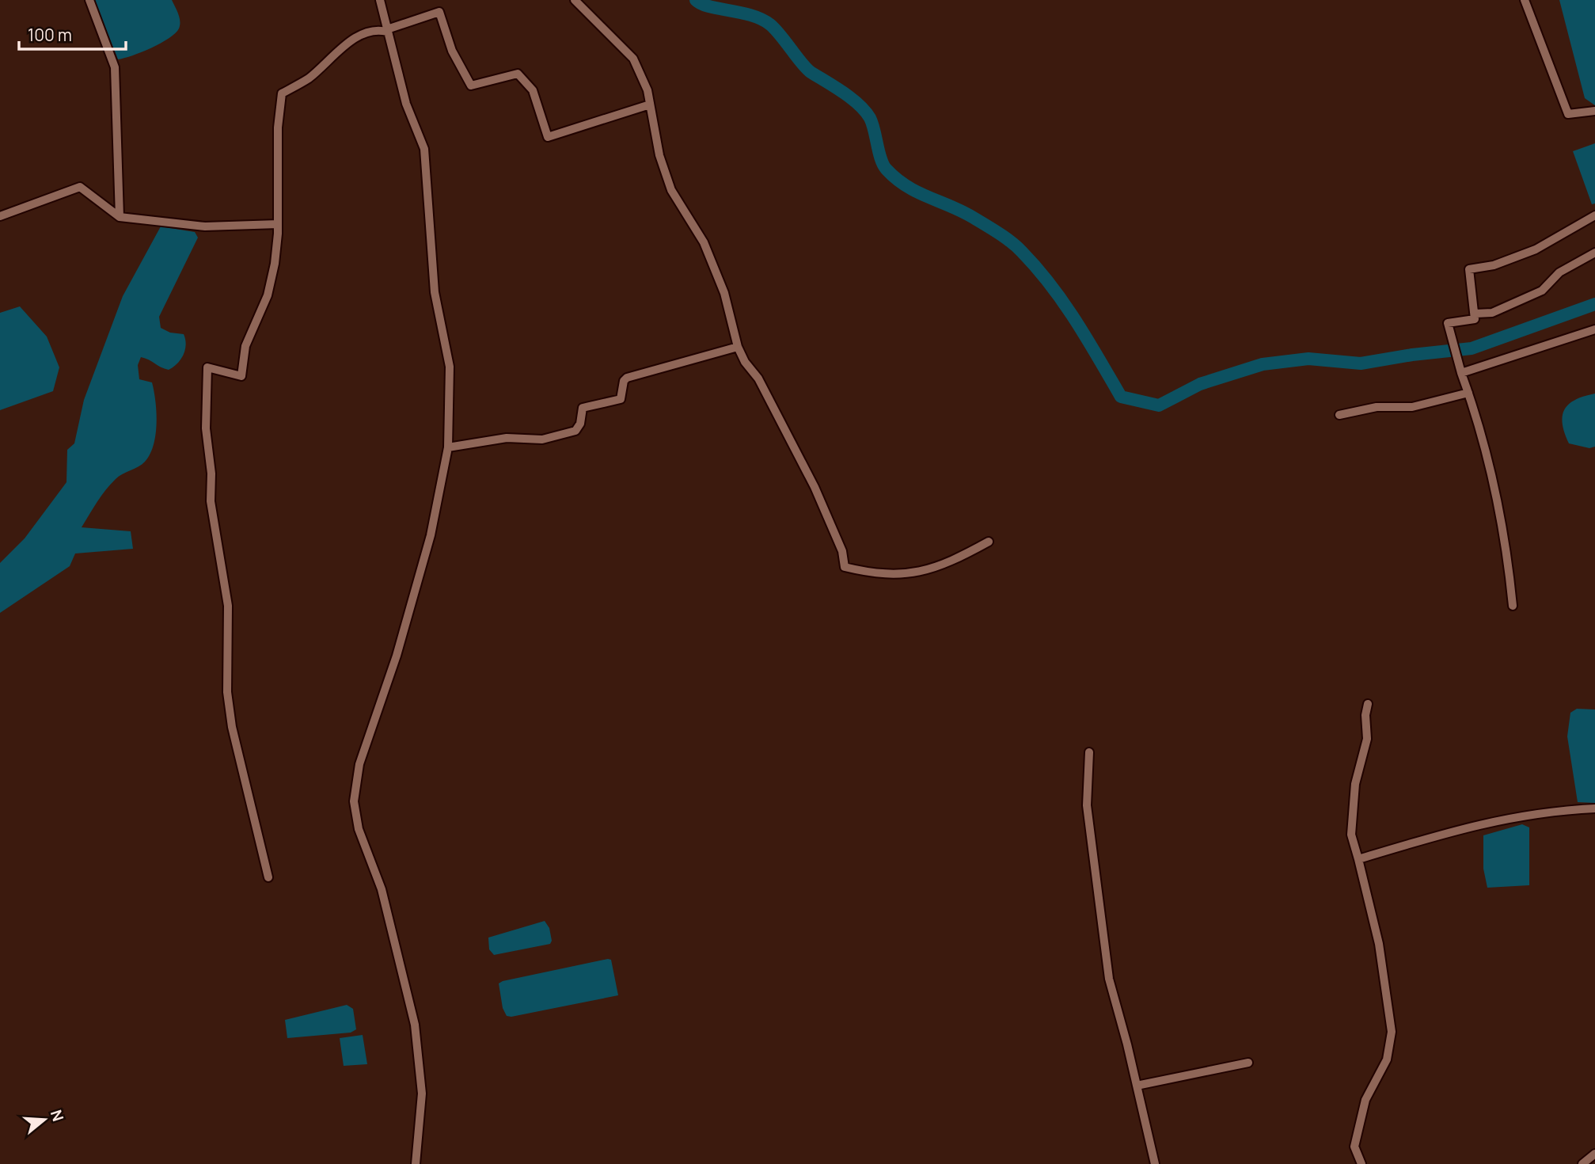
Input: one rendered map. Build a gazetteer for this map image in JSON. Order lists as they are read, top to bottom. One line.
{"scale_bar":"100 m","north":"right"}
